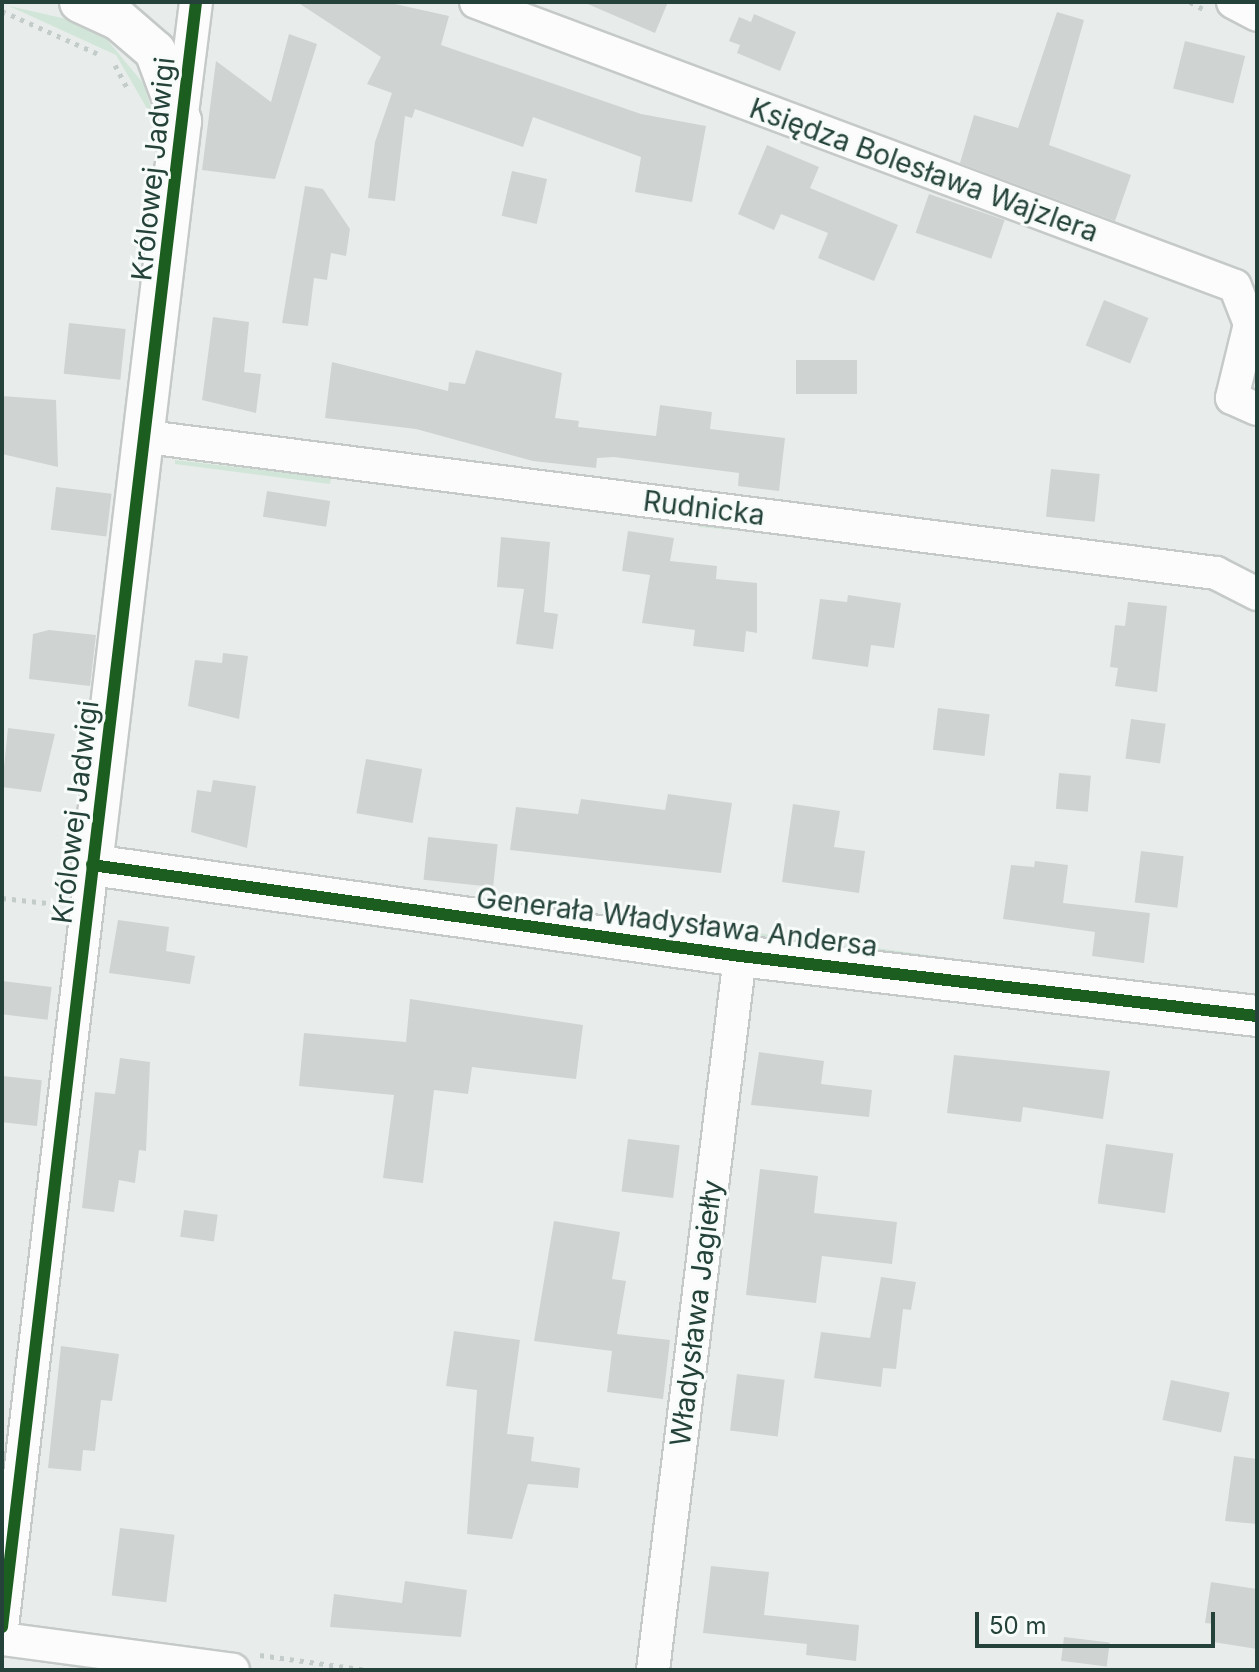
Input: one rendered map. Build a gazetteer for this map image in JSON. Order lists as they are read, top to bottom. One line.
{"streets":{"street":["Królowej Jadwigi","Księdza Bolesława Wajzlera","Rudnicka","Generała Władysława Andersa","Władysława Jagiełły"]},"crossings":[["Królowej Jadwigi","Rudnicka"],["Królowej Jadwigi","Generała Władysława Andersa"],["Generała Władysława Andersa","Władysława Jagiełły"]],"scale_bar":"50 m"}
